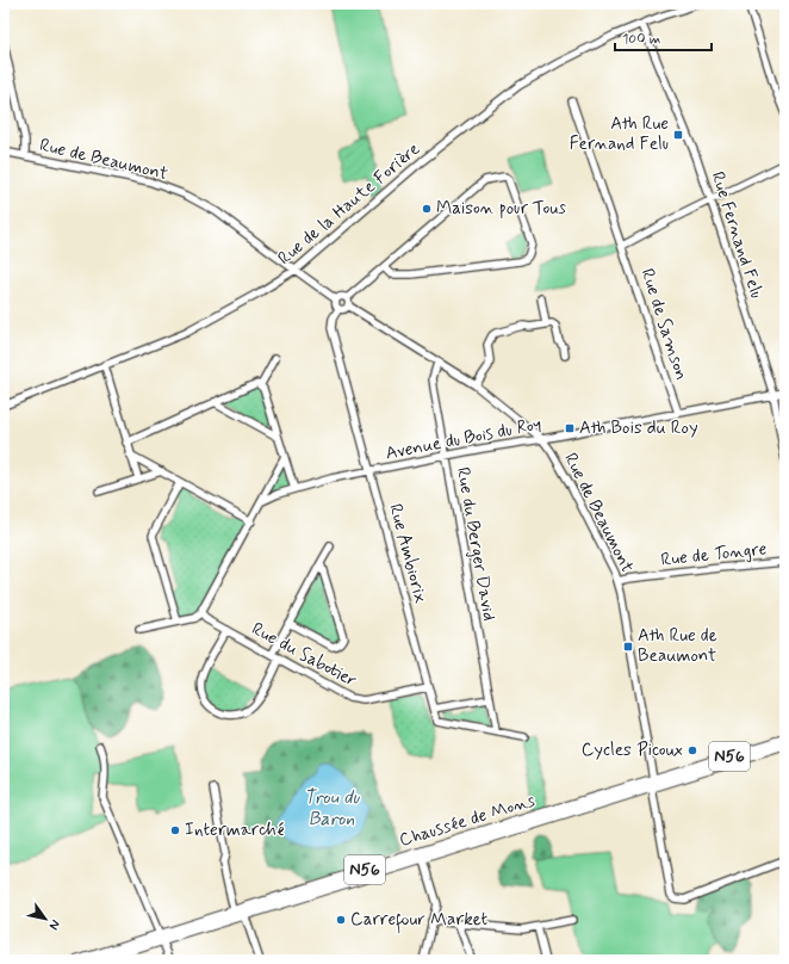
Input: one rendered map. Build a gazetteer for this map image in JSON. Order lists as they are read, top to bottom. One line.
{"streets":{"main road":["N56","Chaussée de Mons"],"street":["Rue de Beaumont","Rue de la Haute Forière","Rue Fernand Felu","Rue de Samson","Avenue du Bois du Roy","Rue du Berger David","Rue Ambiorix","Rue de Tongre","Rue du Sabotier"]},"crossings":[["Rue de Beaumont","Rue de la Haute Forière"],["Rue de Beaumont","Avenue du Bois du Roy"],["Rue de Beaumont","Rue du Berger David"],["Rue de Beaumont","Rue Ambiorix"],["Rue de Beaumont","Rue de Tongre"],["Rue de Beaumont","Chaussée de Mons"],["Rue de la Haute Forière","Rue Fernand Felu"],["Rue Fernand Felu","Avenue du Bois du Roy"],["Rue de Samson","Avenue du Bois du Roy"],["Avenue du Bois du Roy","Rue du Berger David"],["Avenue du Bois du Roy","Rue Ambiorix"],["Rue Ambiorix","Rue du Sabotier"]],"water":["Trou du Baron"],"places":{"transit":["Ath Rue Fernand Felu","Ath Bois du Roy","Ath Rue de Beaumont"],"other":["Maison pour Tous","Cycles Picoux","Intermarché","Carrefour Market"]},"scale_bar":"100 m","north":"bottom right"}
